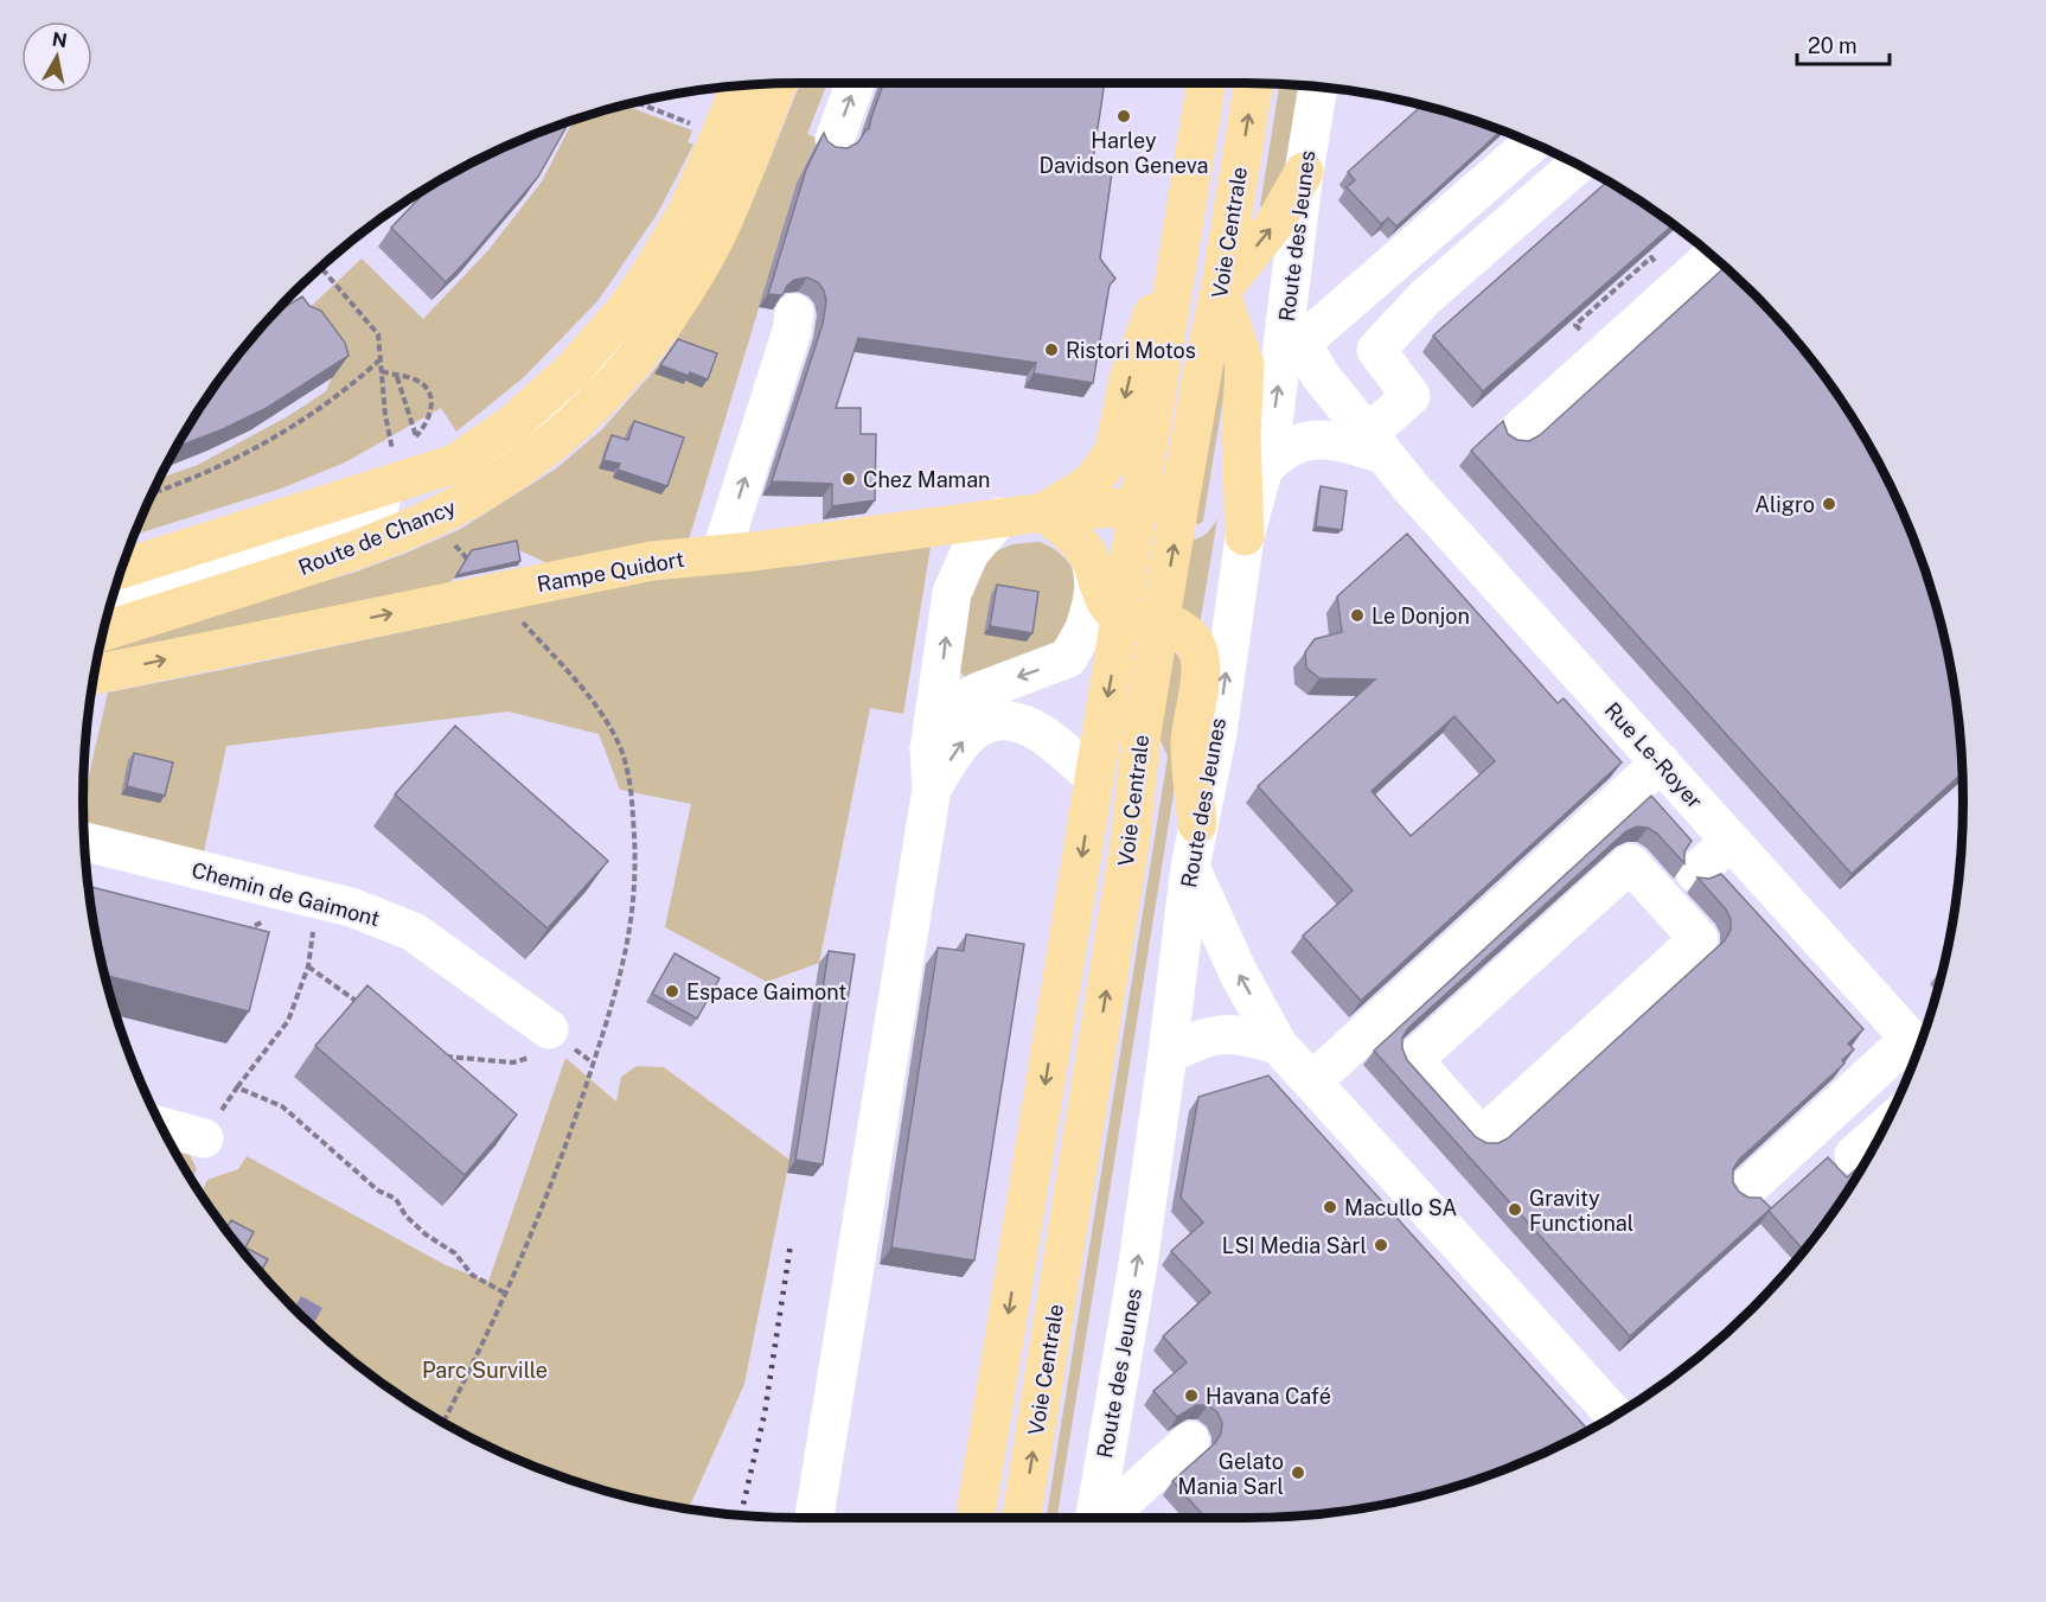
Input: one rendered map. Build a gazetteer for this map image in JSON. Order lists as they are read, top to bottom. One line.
{"streets":{"main road":["Voie Centrale","Route de Chancy","Rampe Quidort"],"street":["Route des Jeunes","Rue Le-Royer","Chemin de Gaimont"]},"crossings":[["Voie Centrale","Rampe Quidort"],["Route des Jeunes","Rue Le-Royer"]],"one_way":["Rampe Quidort"],"parks":["Parc Surville"],"places":["Harley Davidson Geneva","Ristori Motos","Chez Maman","Aligro","Le Donjon","Espace Gaimont","Macullo SA","Gravity Functional","LSI Media Sàrl","Havana Café","Gelato Mania Sarl"],"scale_bar":"20 m","north":"top"}
